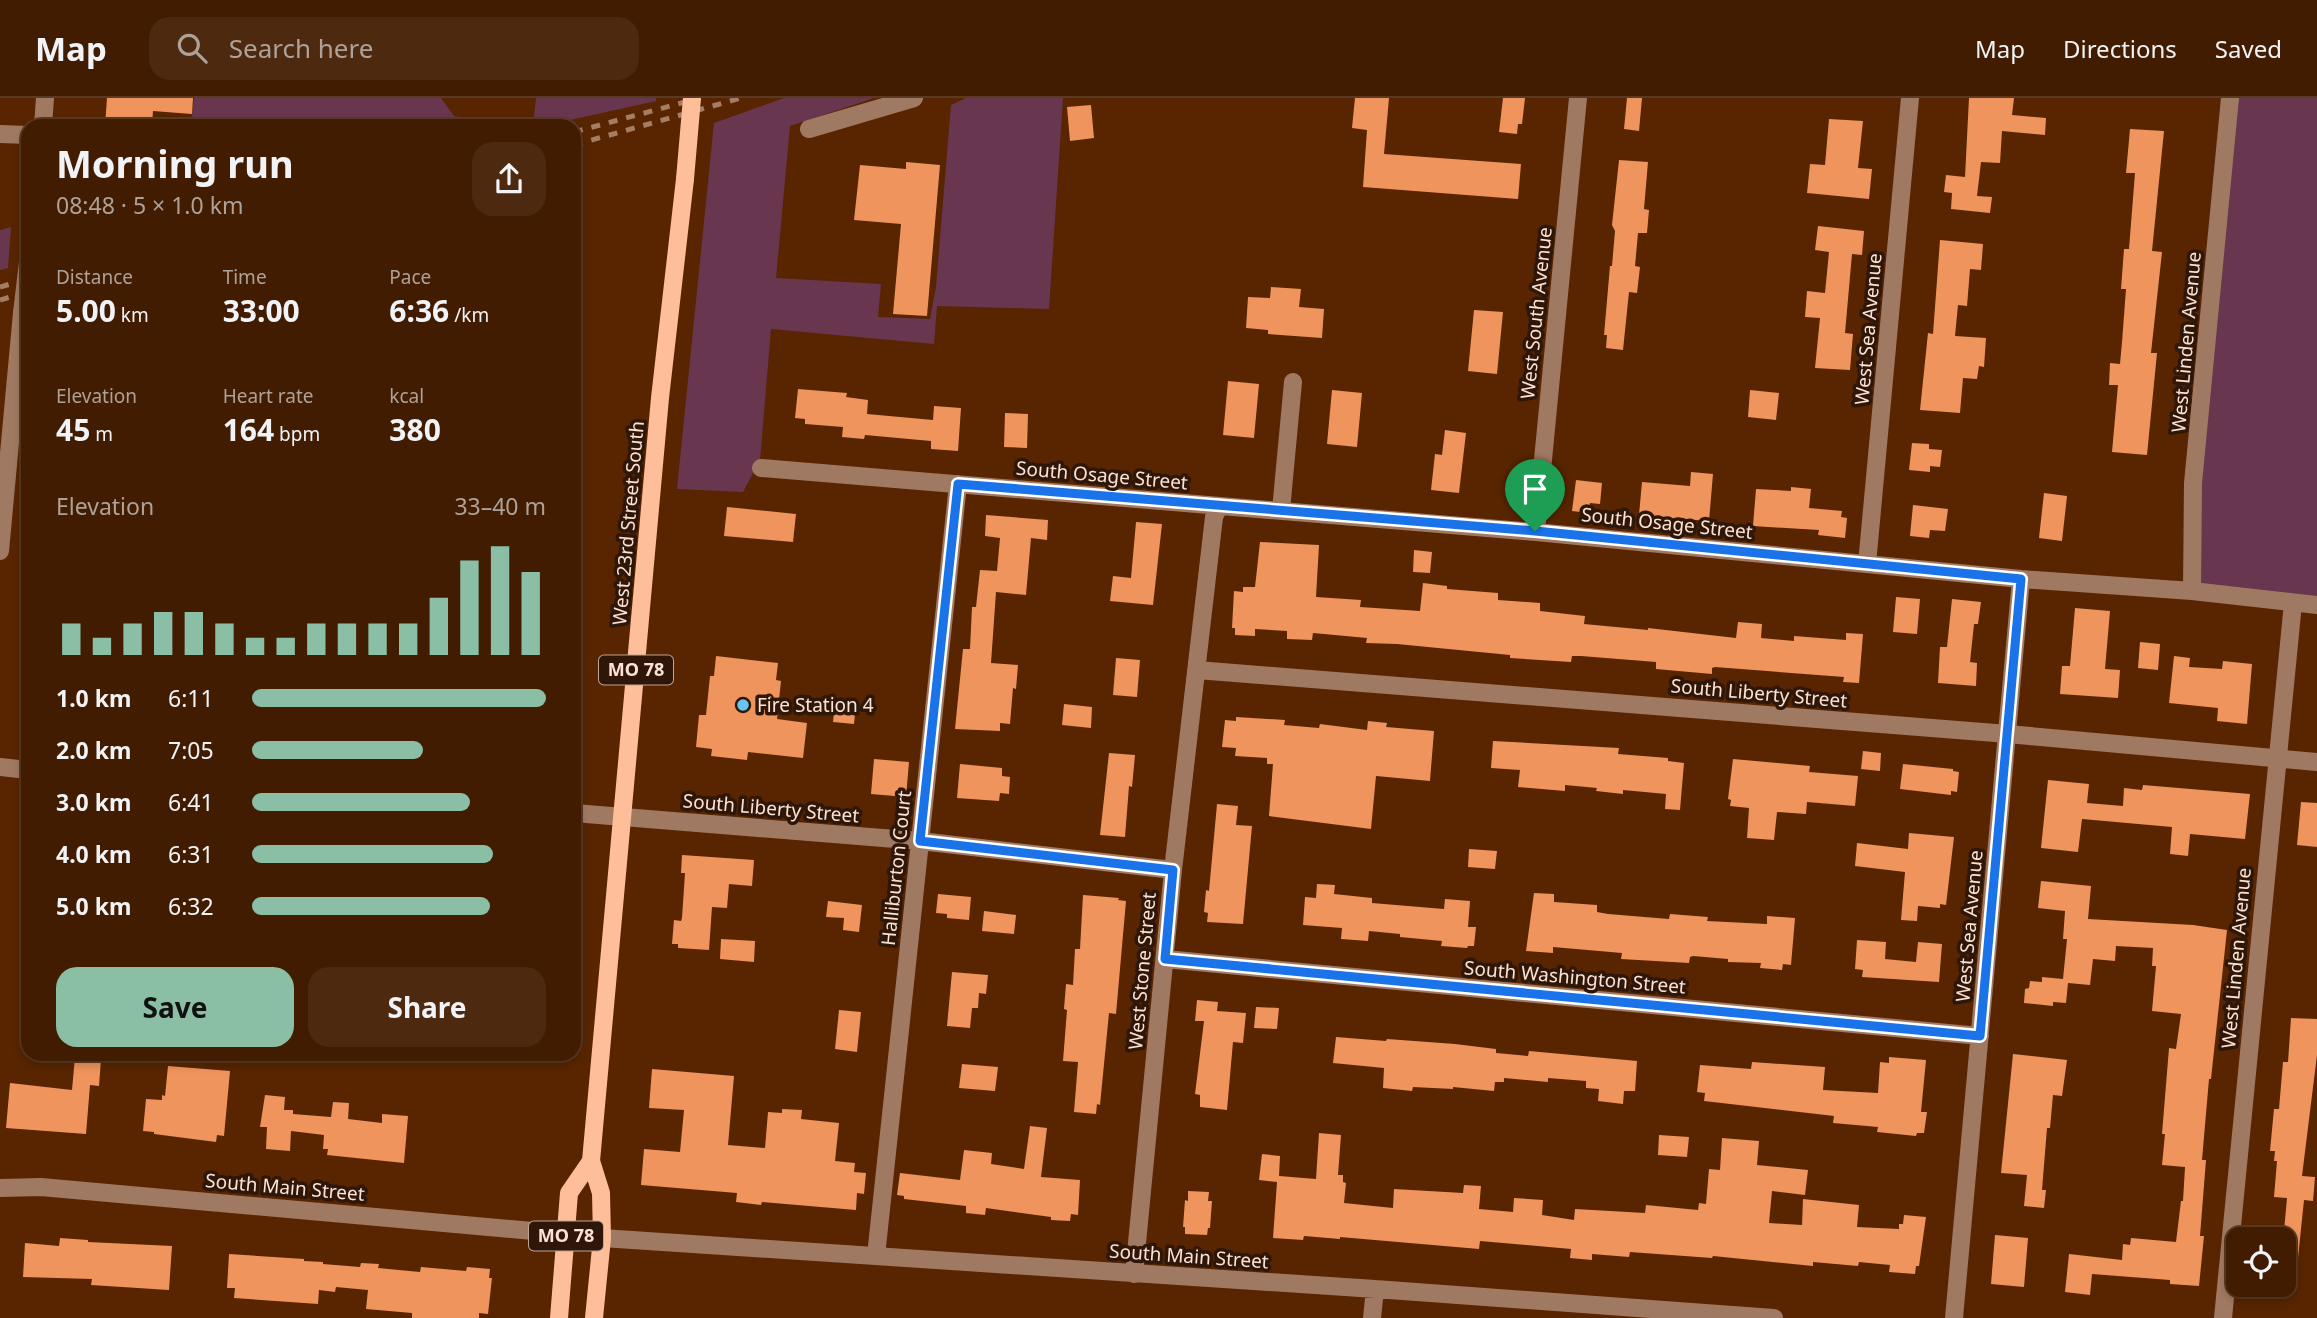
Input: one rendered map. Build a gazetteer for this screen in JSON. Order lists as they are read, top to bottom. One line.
{"streets":{"main road":["West 23rd Street South","MO 78"],"street":["West South Avenue","West Sea Avenue","West Linden Avenue","South Osage Street","South Liberty Street","Halliburton Court","West Stone Street","South Washington Street","South Main Street"]},"crossings":[["West South Avenue","South Osage Street"],["West Sea Avenue","South Osage Street"],["West Sea Avenue","South Liberty Street"],["West Sea Avenue","South Washington Street"],["West Linden Avenue","South Osage Street"],["West Linden Avenue","South Liberty Street"],["South Osage Street","Halliburton Court"],["South Osage Street","West Stone Street"],["West 23rd Street South","MO 78"],["West 23rd Street South","South Liberty Street"],["MO 78","South Main Street"],["South Liberty Street","Halliburton Court"],["South Liberty Street","West Stone Street"],["Halliburton Court","South Main Street"],["West Stone Street","South Washington Street"],["West Stone Street","South Main Street"]],"places":["Fire Station 4"],"page":{"header":"Map","search":"Search here","nav":["Map","Directions","Saved"],"heading":["Morning run","08:48 · 5 × 1.0 km"],"stats":[["Distance","5.00 km"],["Time","33:00"],["Pace","6:36 /km"],["Elevation","45 m"],["Heart rate","164 bpm"],["kcal","380"]],"chart":["Elevation","33–40 m"],"list":[{"name":"1.0 km","note":"6:11"},{"name":"2.0 km","note":"7:05"},{"name":"3.0 km","note":"6:41"},{"name":"4.0 km","note":"6:31"},{"name":"5.0 km","note":"6:32"}],"buttons":["Save","Share"]}}
